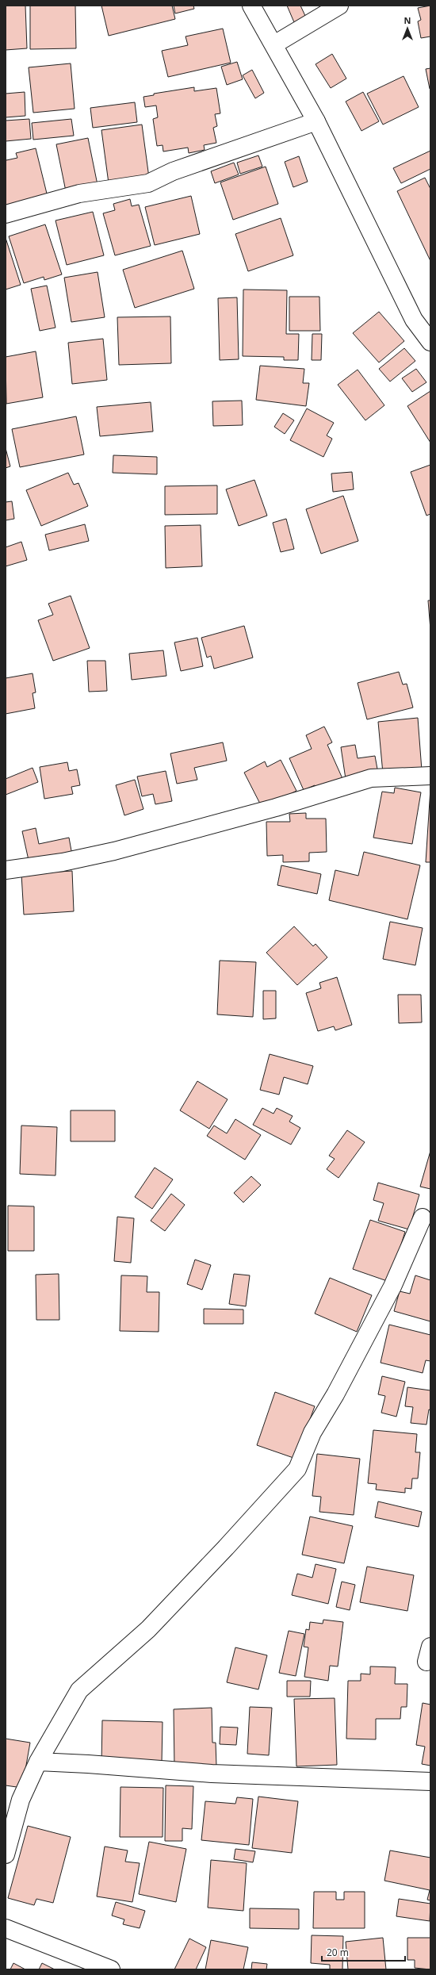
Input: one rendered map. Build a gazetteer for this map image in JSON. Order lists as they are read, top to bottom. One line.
{"scale_bar":"20 m","north":"top"}
